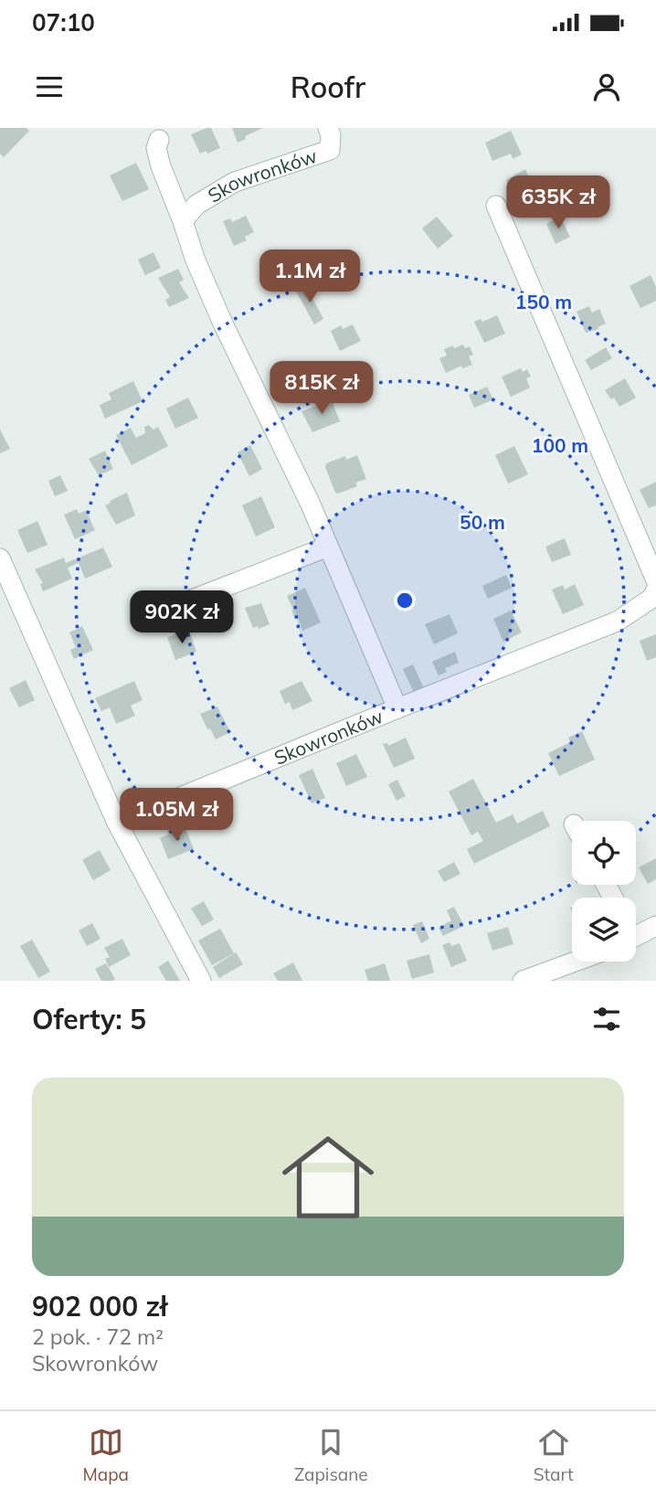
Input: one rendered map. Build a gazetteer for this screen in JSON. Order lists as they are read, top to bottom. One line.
{"streets":{"street":["Skowronków"]},"page":{"status":"07:10","header":"Roofr","price":["635K zł","1.1M zł","815K zł","902K zł","1.05M zł"],"heading":"Oferty: 5","list":[{"name":"902 000 zł","note":"2 pok. · 72 m² · Skowronków"}],"tabs":["Mapa","Zapisane","Start"]},"rings":["150 m","100 m","50 m"]}
